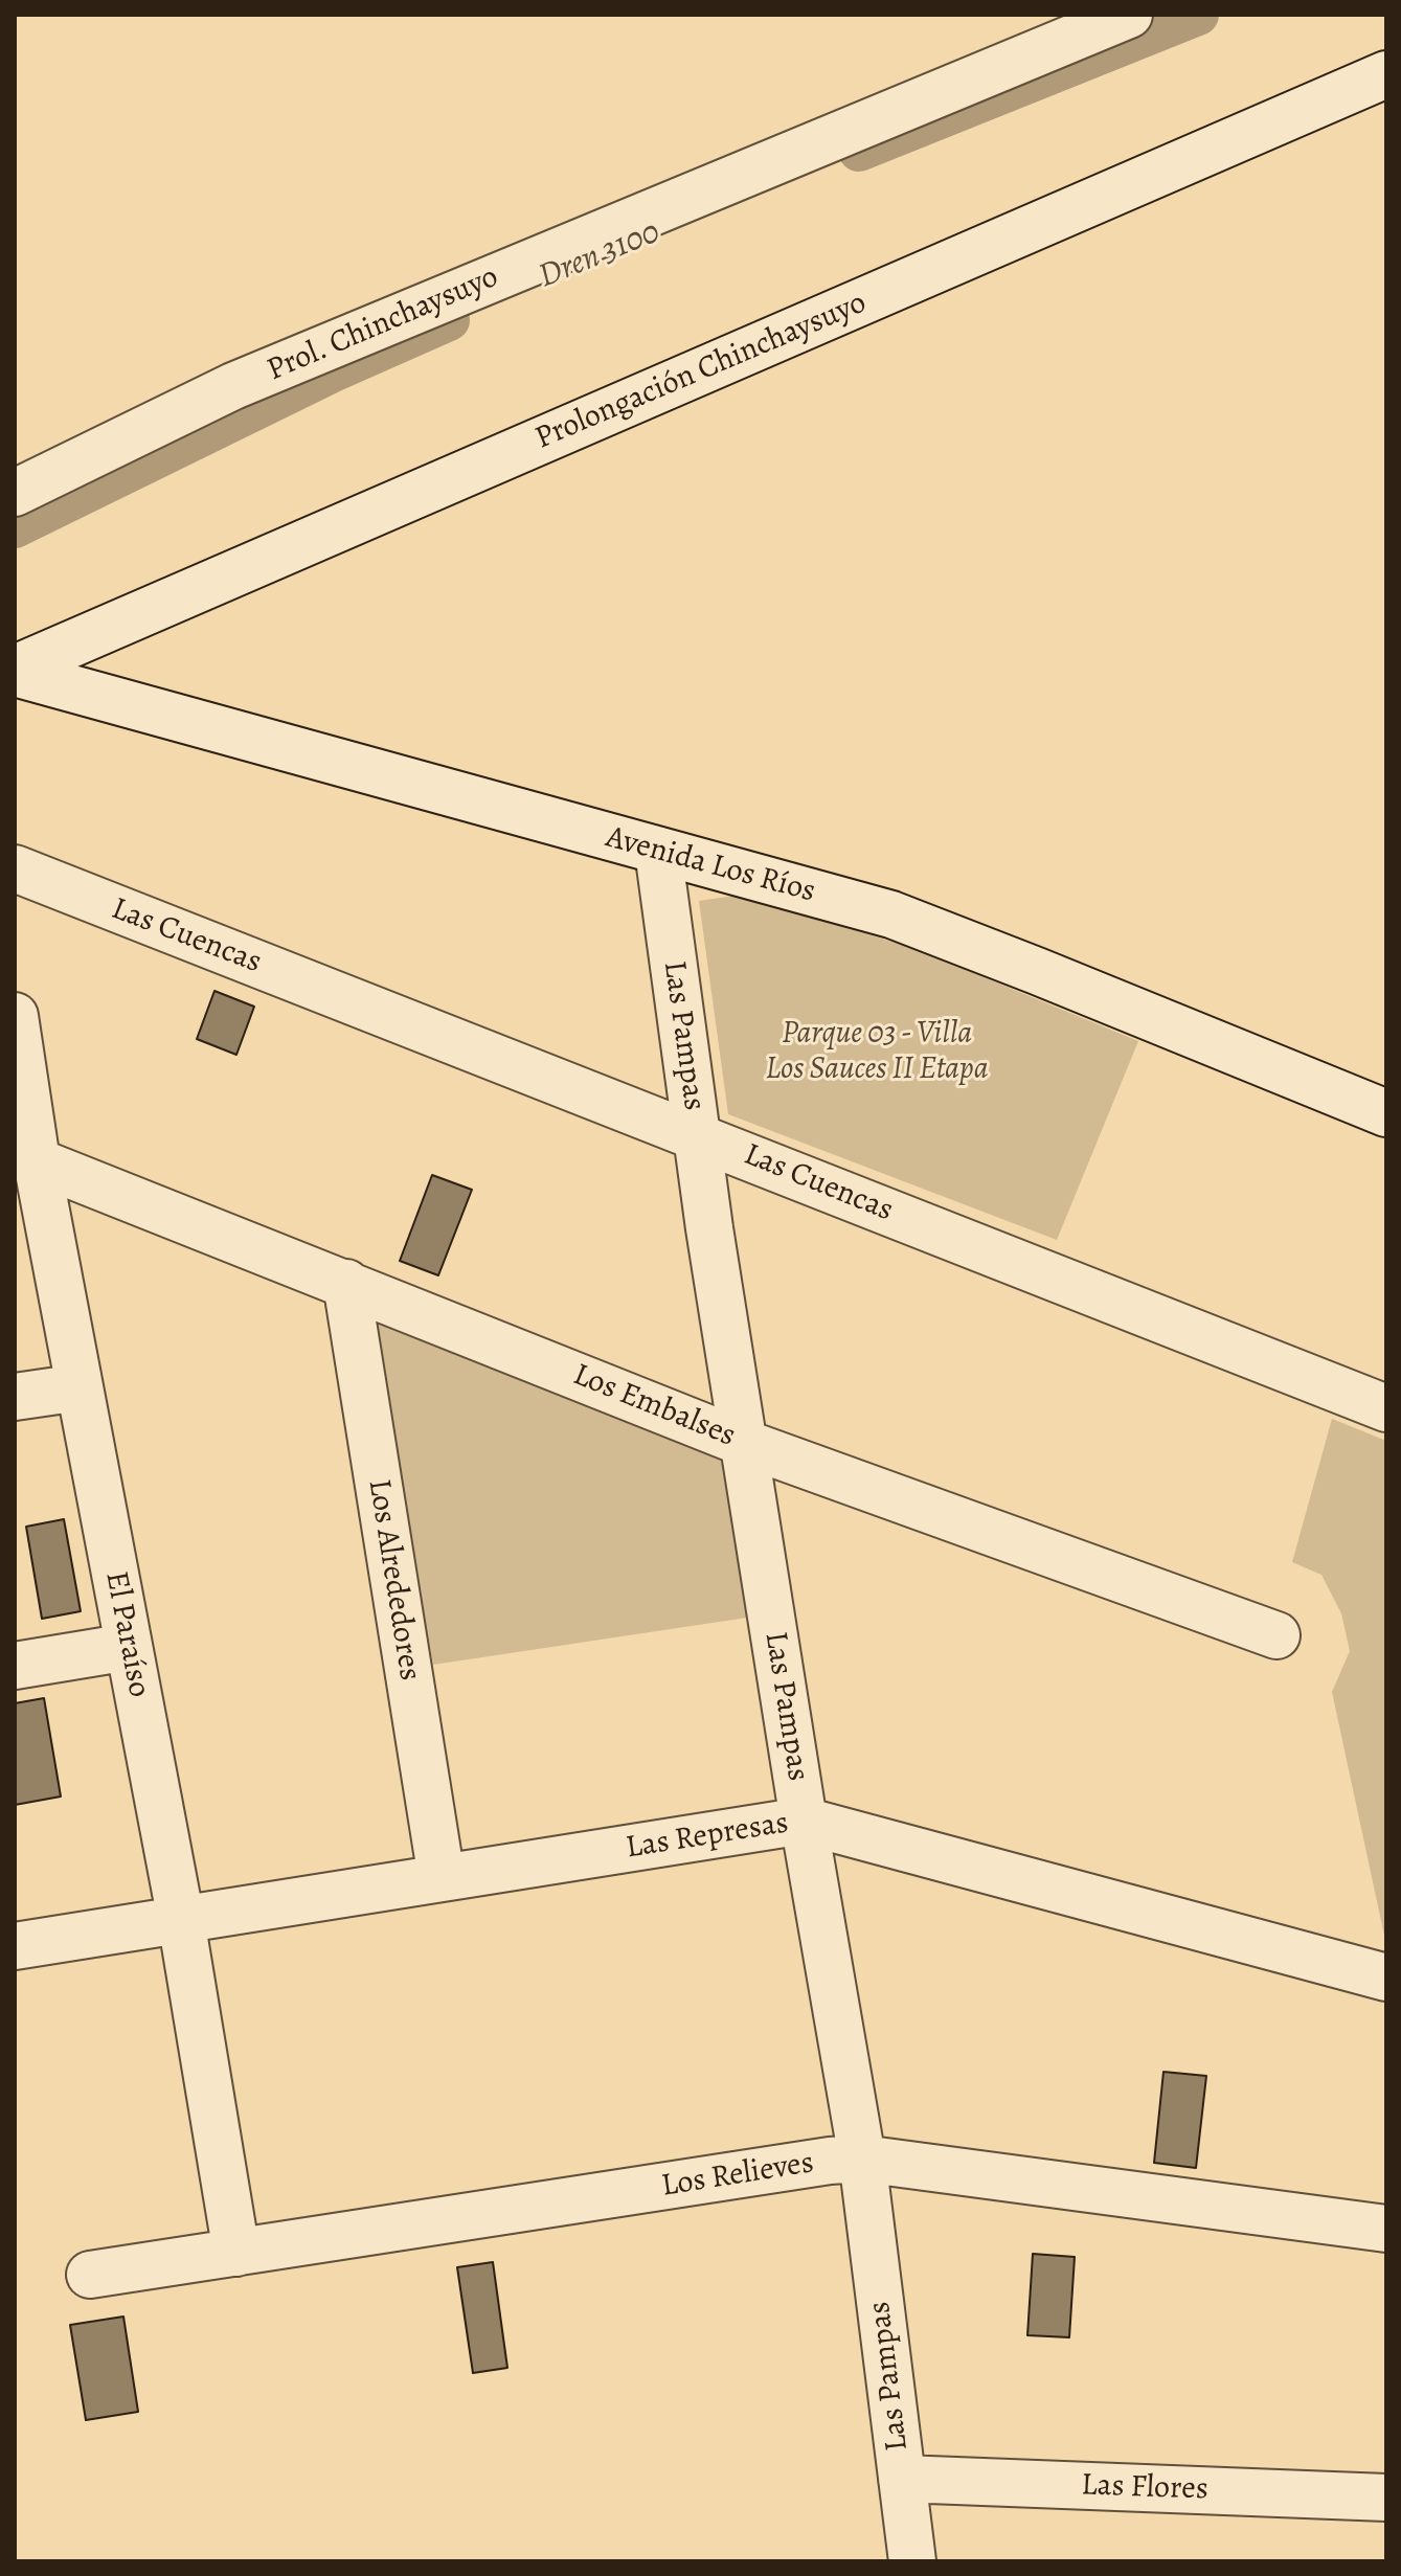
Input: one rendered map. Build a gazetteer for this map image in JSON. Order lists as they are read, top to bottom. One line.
{"streets":{"street":["Prol. Chinchaysuyo","Prolongación Chinchaysuyo","Avenida Los Ríos","Las Cuencas","Las Pampas","Los Embalses","Los Alrededores","El Paraíso","Las Represas","Los Relieves","Las Flores"]},"crossings":[["Prolongación Chinchaysuyo","Avenida Los Ríos"],["Avenida Los Ríos","Las Pampas"],["Las Cuencas","Las Pampas"],["Las Pampas","Los Embalses"],["Las Pampas","Las Represas"],["Las Pampas","Los Relieves"],["Las Pampas","Las Flores"],["Los Embalses","Los Alrededores"],["Los Embalses","El Paraíso"],["Los Alrededores","Las Represas"],["El Paraíso","Las Represas"],["El Paraíso","Los Relieves"]],"water":["Dren 3100"],"parks":["Parque 03 - Villa Los Sauces II Etapa"]}
